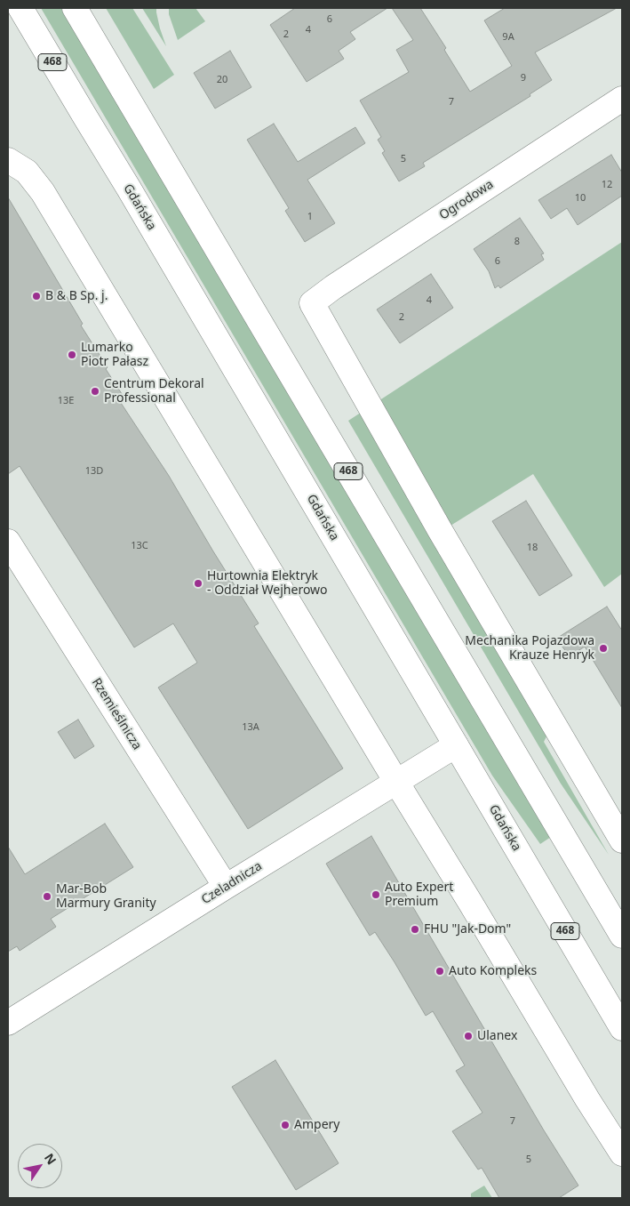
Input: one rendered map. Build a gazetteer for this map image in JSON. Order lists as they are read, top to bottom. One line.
{"streets":{"street":["468","Ogrodowa","Gdańska","Rzemieślnicza","Czeladnicza"]},"crossings":[["Gdańska","Czeladnicza"],["Rzemieślnicza","Czeladnicza"]],"places":["B & B Sp. j.","Lumarko Piotr Pałasz","Centrum Dekoral Professional","Hurtownia Elektryk - Oddział Wejherowo","Mechanika Pojazdowa Krauze Henryk","Auto Expert Premium","Mar-Bob Marmury Granity","FHU \"Jak-Dom\"","Auto Kompleks","Ulanex","Ampery"],"house_numbers":["6","4","2","9A","9","20","7","5","12","10","1","8","6","4","2","13E","13D","13C","18","13A","7","5"],"north":"top right"}
